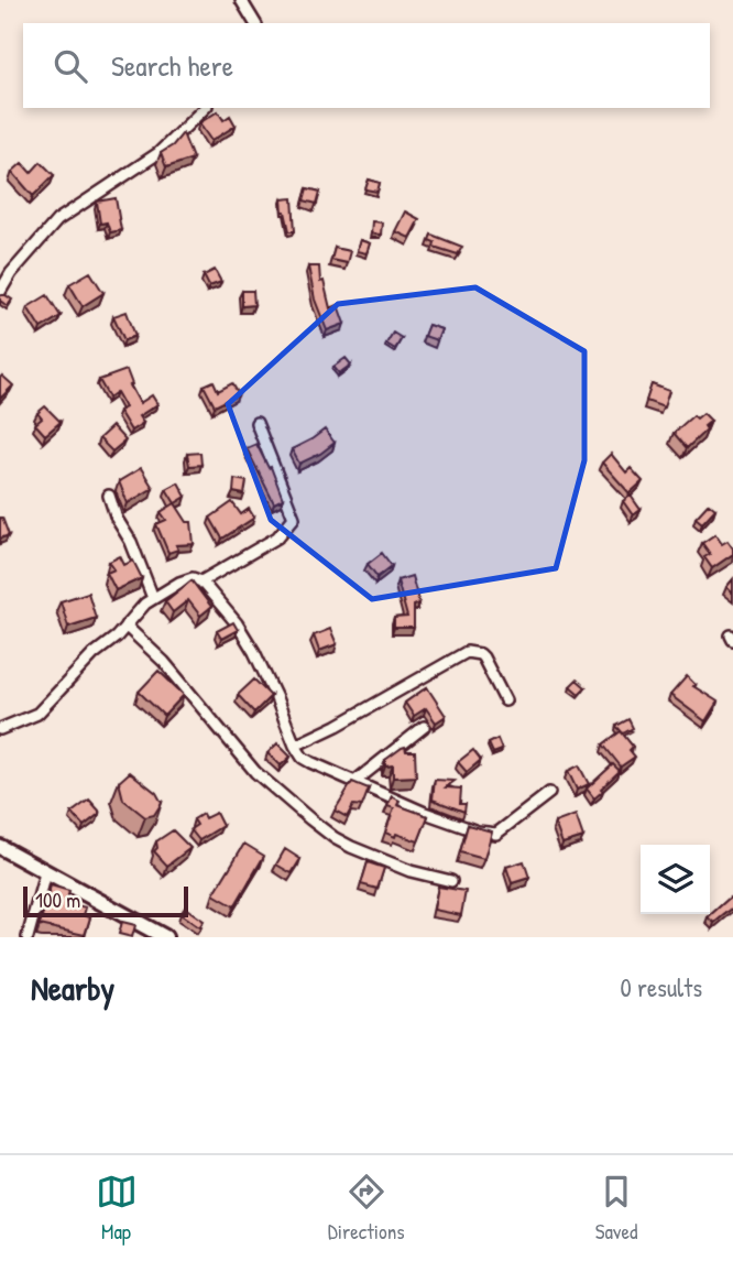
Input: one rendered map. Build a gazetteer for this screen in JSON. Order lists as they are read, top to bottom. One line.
{"scale_bar":"100 m","page":{"search":"Search here","scale":"100 m","heading":["Nearby","0 results"],"nav":["Map","Directions","Saved"]}}
